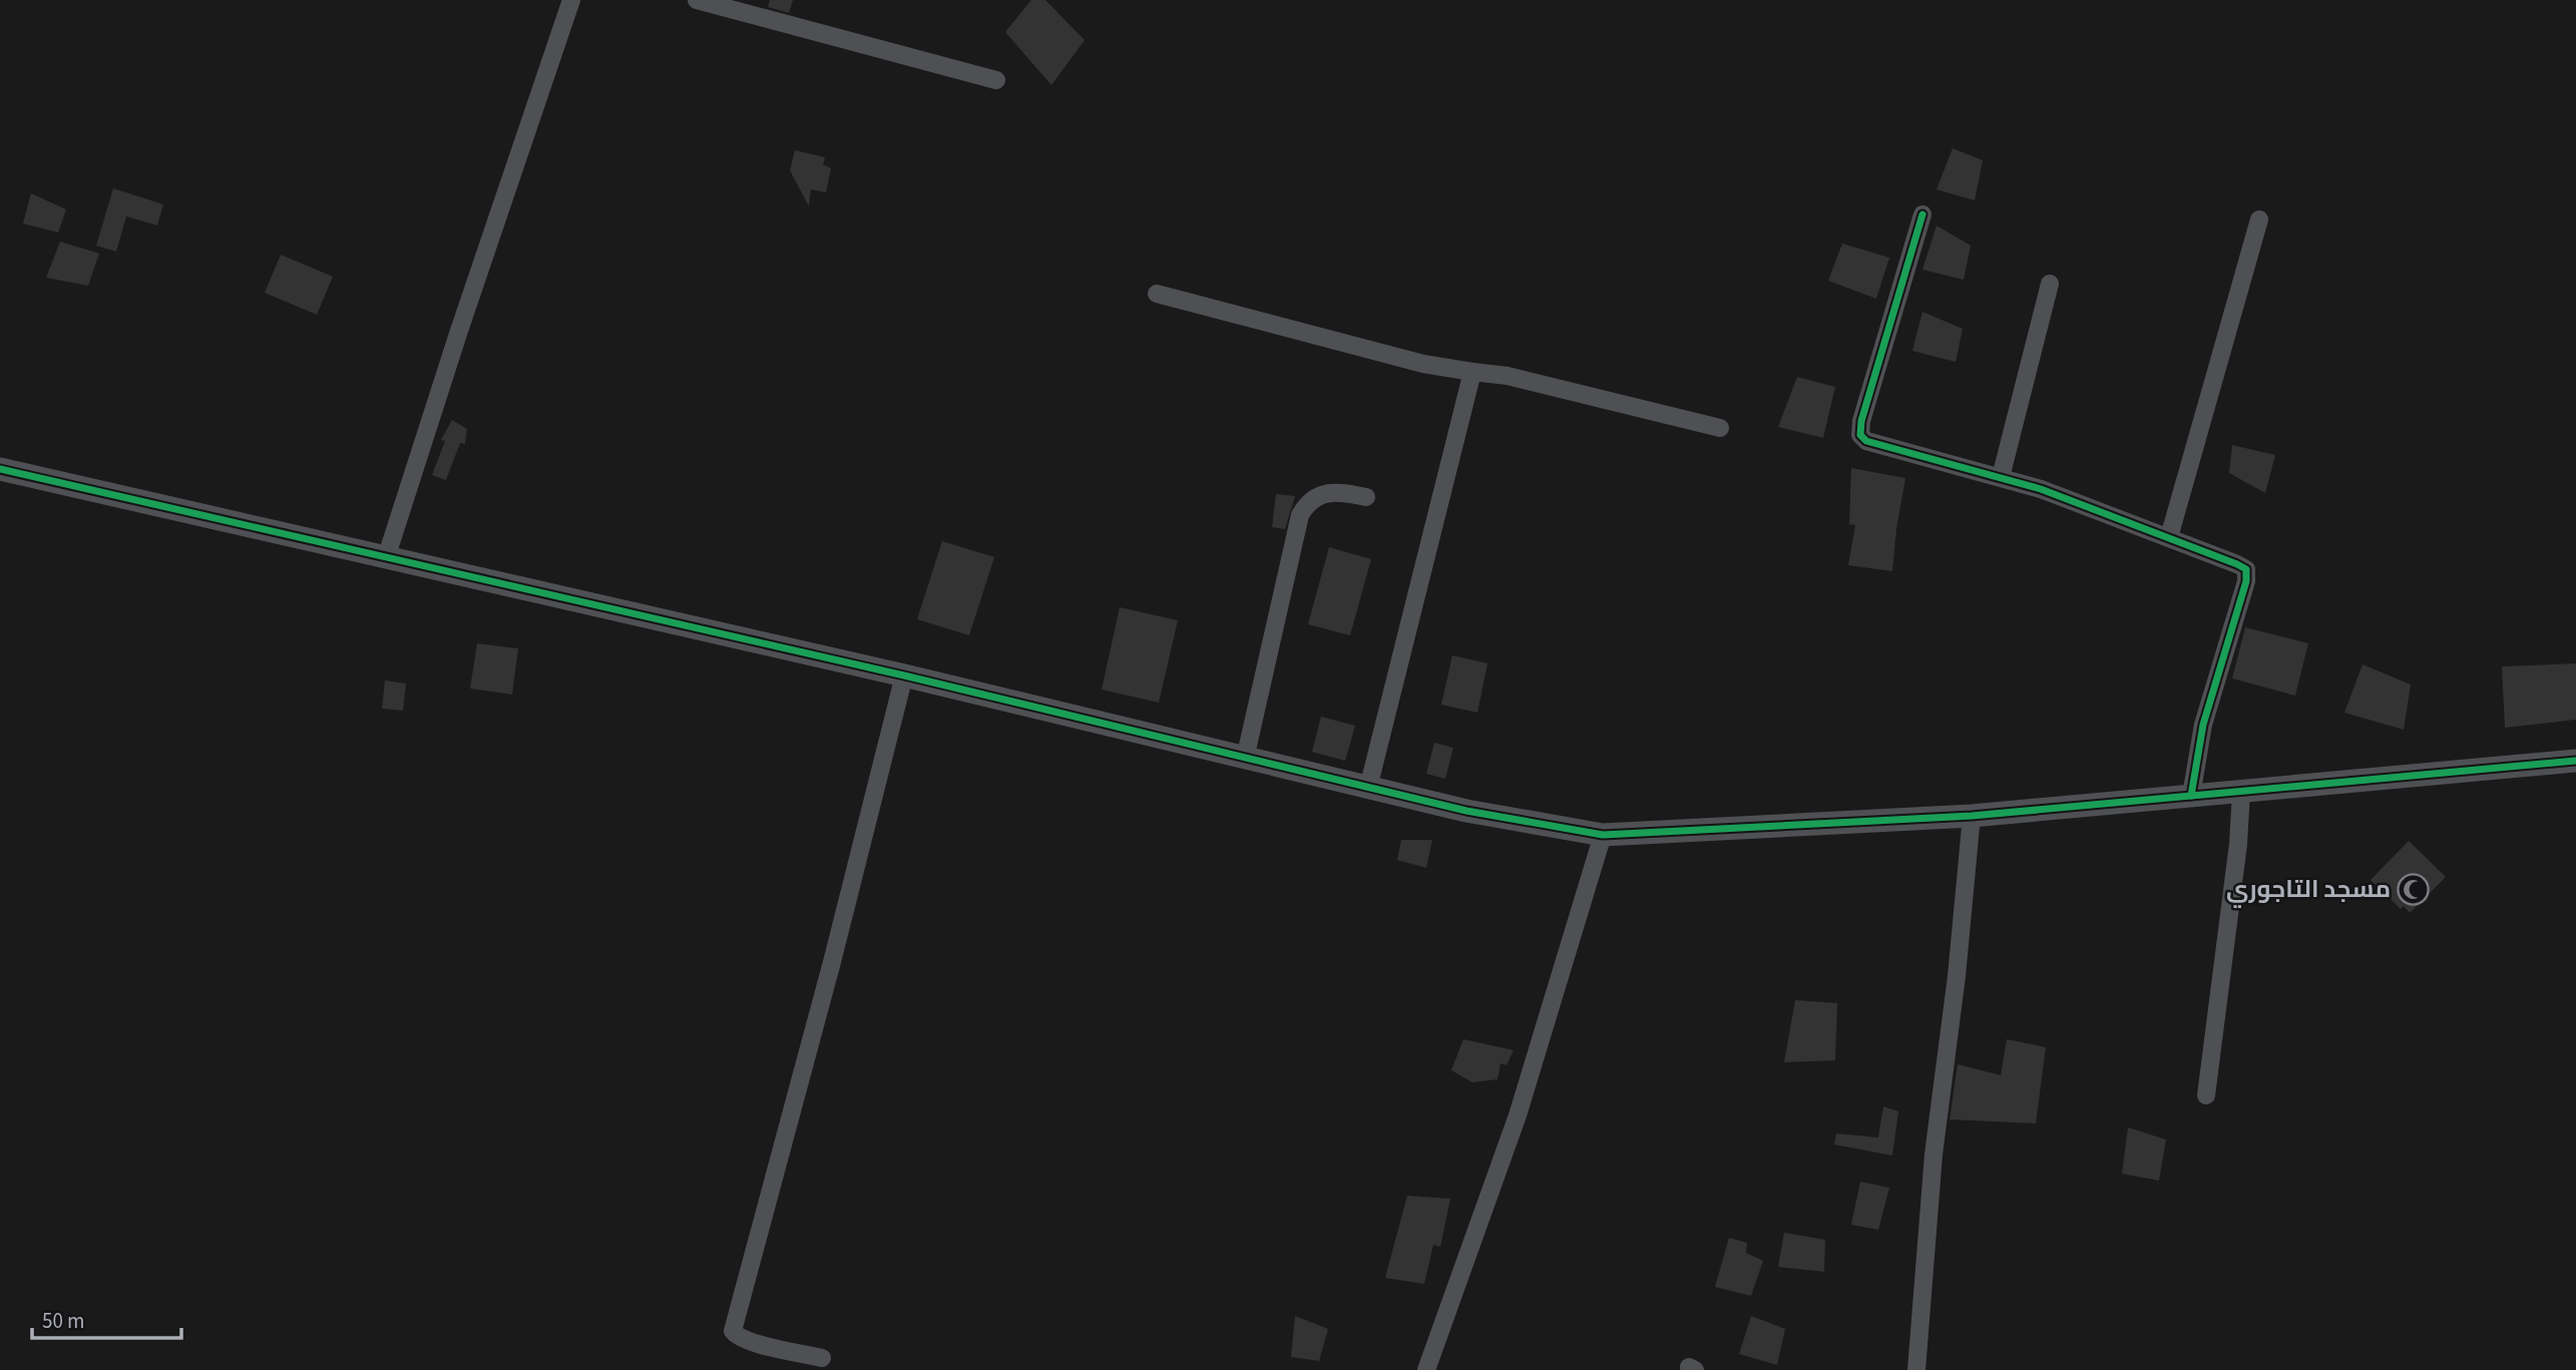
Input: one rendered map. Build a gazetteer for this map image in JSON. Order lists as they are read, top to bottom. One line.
{"places":{"mosque":["مسجد التاجوري"]},"scale_bar":"50 m"}
